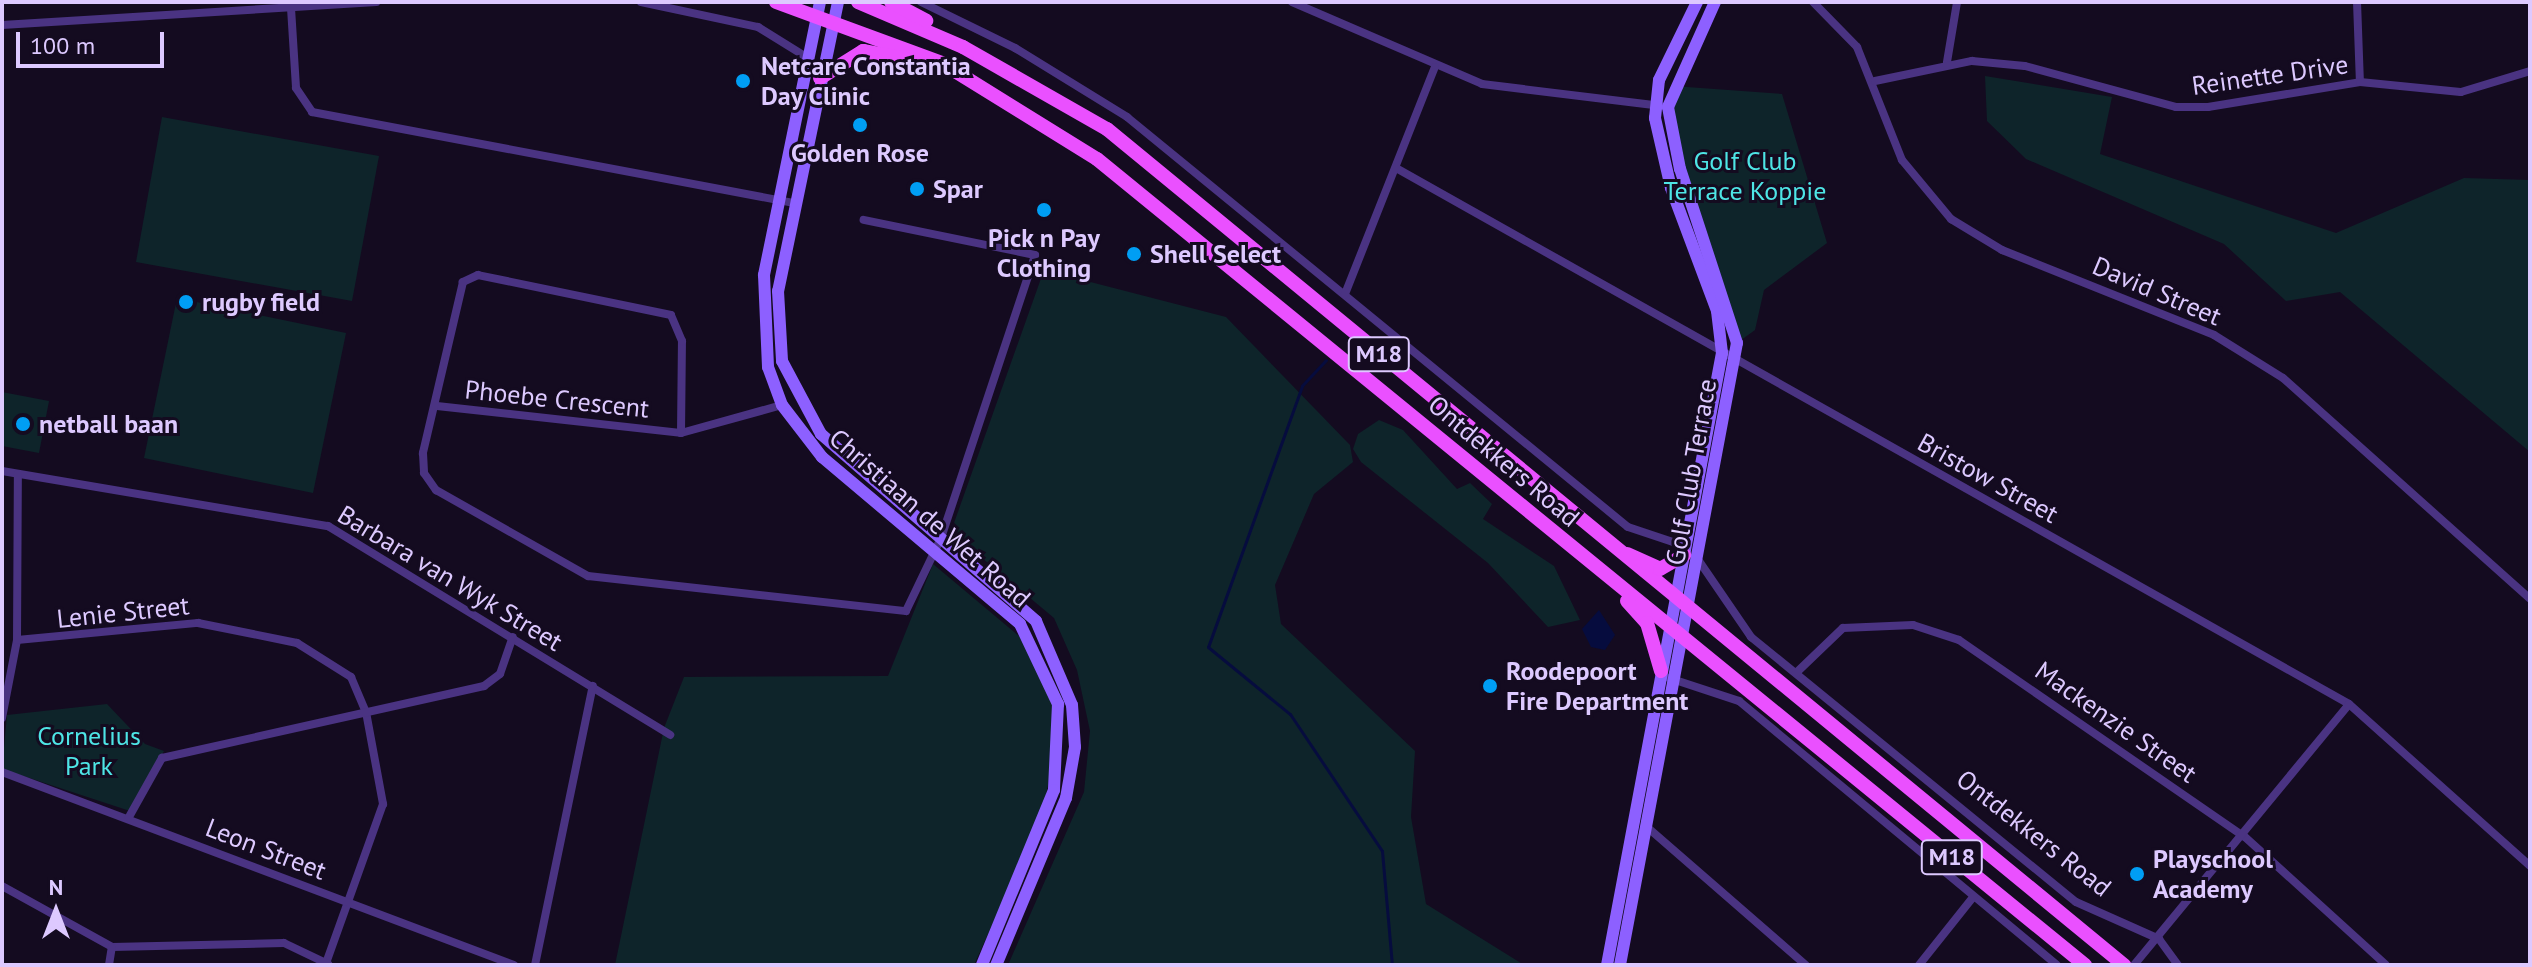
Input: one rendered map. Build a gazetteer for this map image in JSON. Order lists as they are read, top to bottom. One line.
{"streets":{"main road":["M18","Ontdekkers Road","Golf Club Terrace","Christiaan de Wet Road"],"street":["Reinette Drive","David Street","Phoebe Crescent","Bristow Street","Barbara van Wyk Street","Lenie Street","Mackenzie Street","Leon Street"]},"crossings":[["Reinette Drive","David Street"],["Phoebe Crescent","Christiaan de Wet Road"],["Ontdekkers Road","Golf Club Terrace"],["Ontdekkers Road","Christiaan de Wet Road"],["Ontdekkers Road","Mackenzie Street"],["Golf Club Terrace","Bristow Street"],["Lenie Street","Leon Street"]],"parks":["Golf Club Terrace Koppie","Cornelius Park"],"places":["Netcare Constantia Day Clinic","Golden Rose","Spar","Pick n Pay Clothing","Shell Select","rugby field","netball baan","Roodepoort Fire Department","Playschool Academy"],"scale_bar":"100 m","north":"top"}
